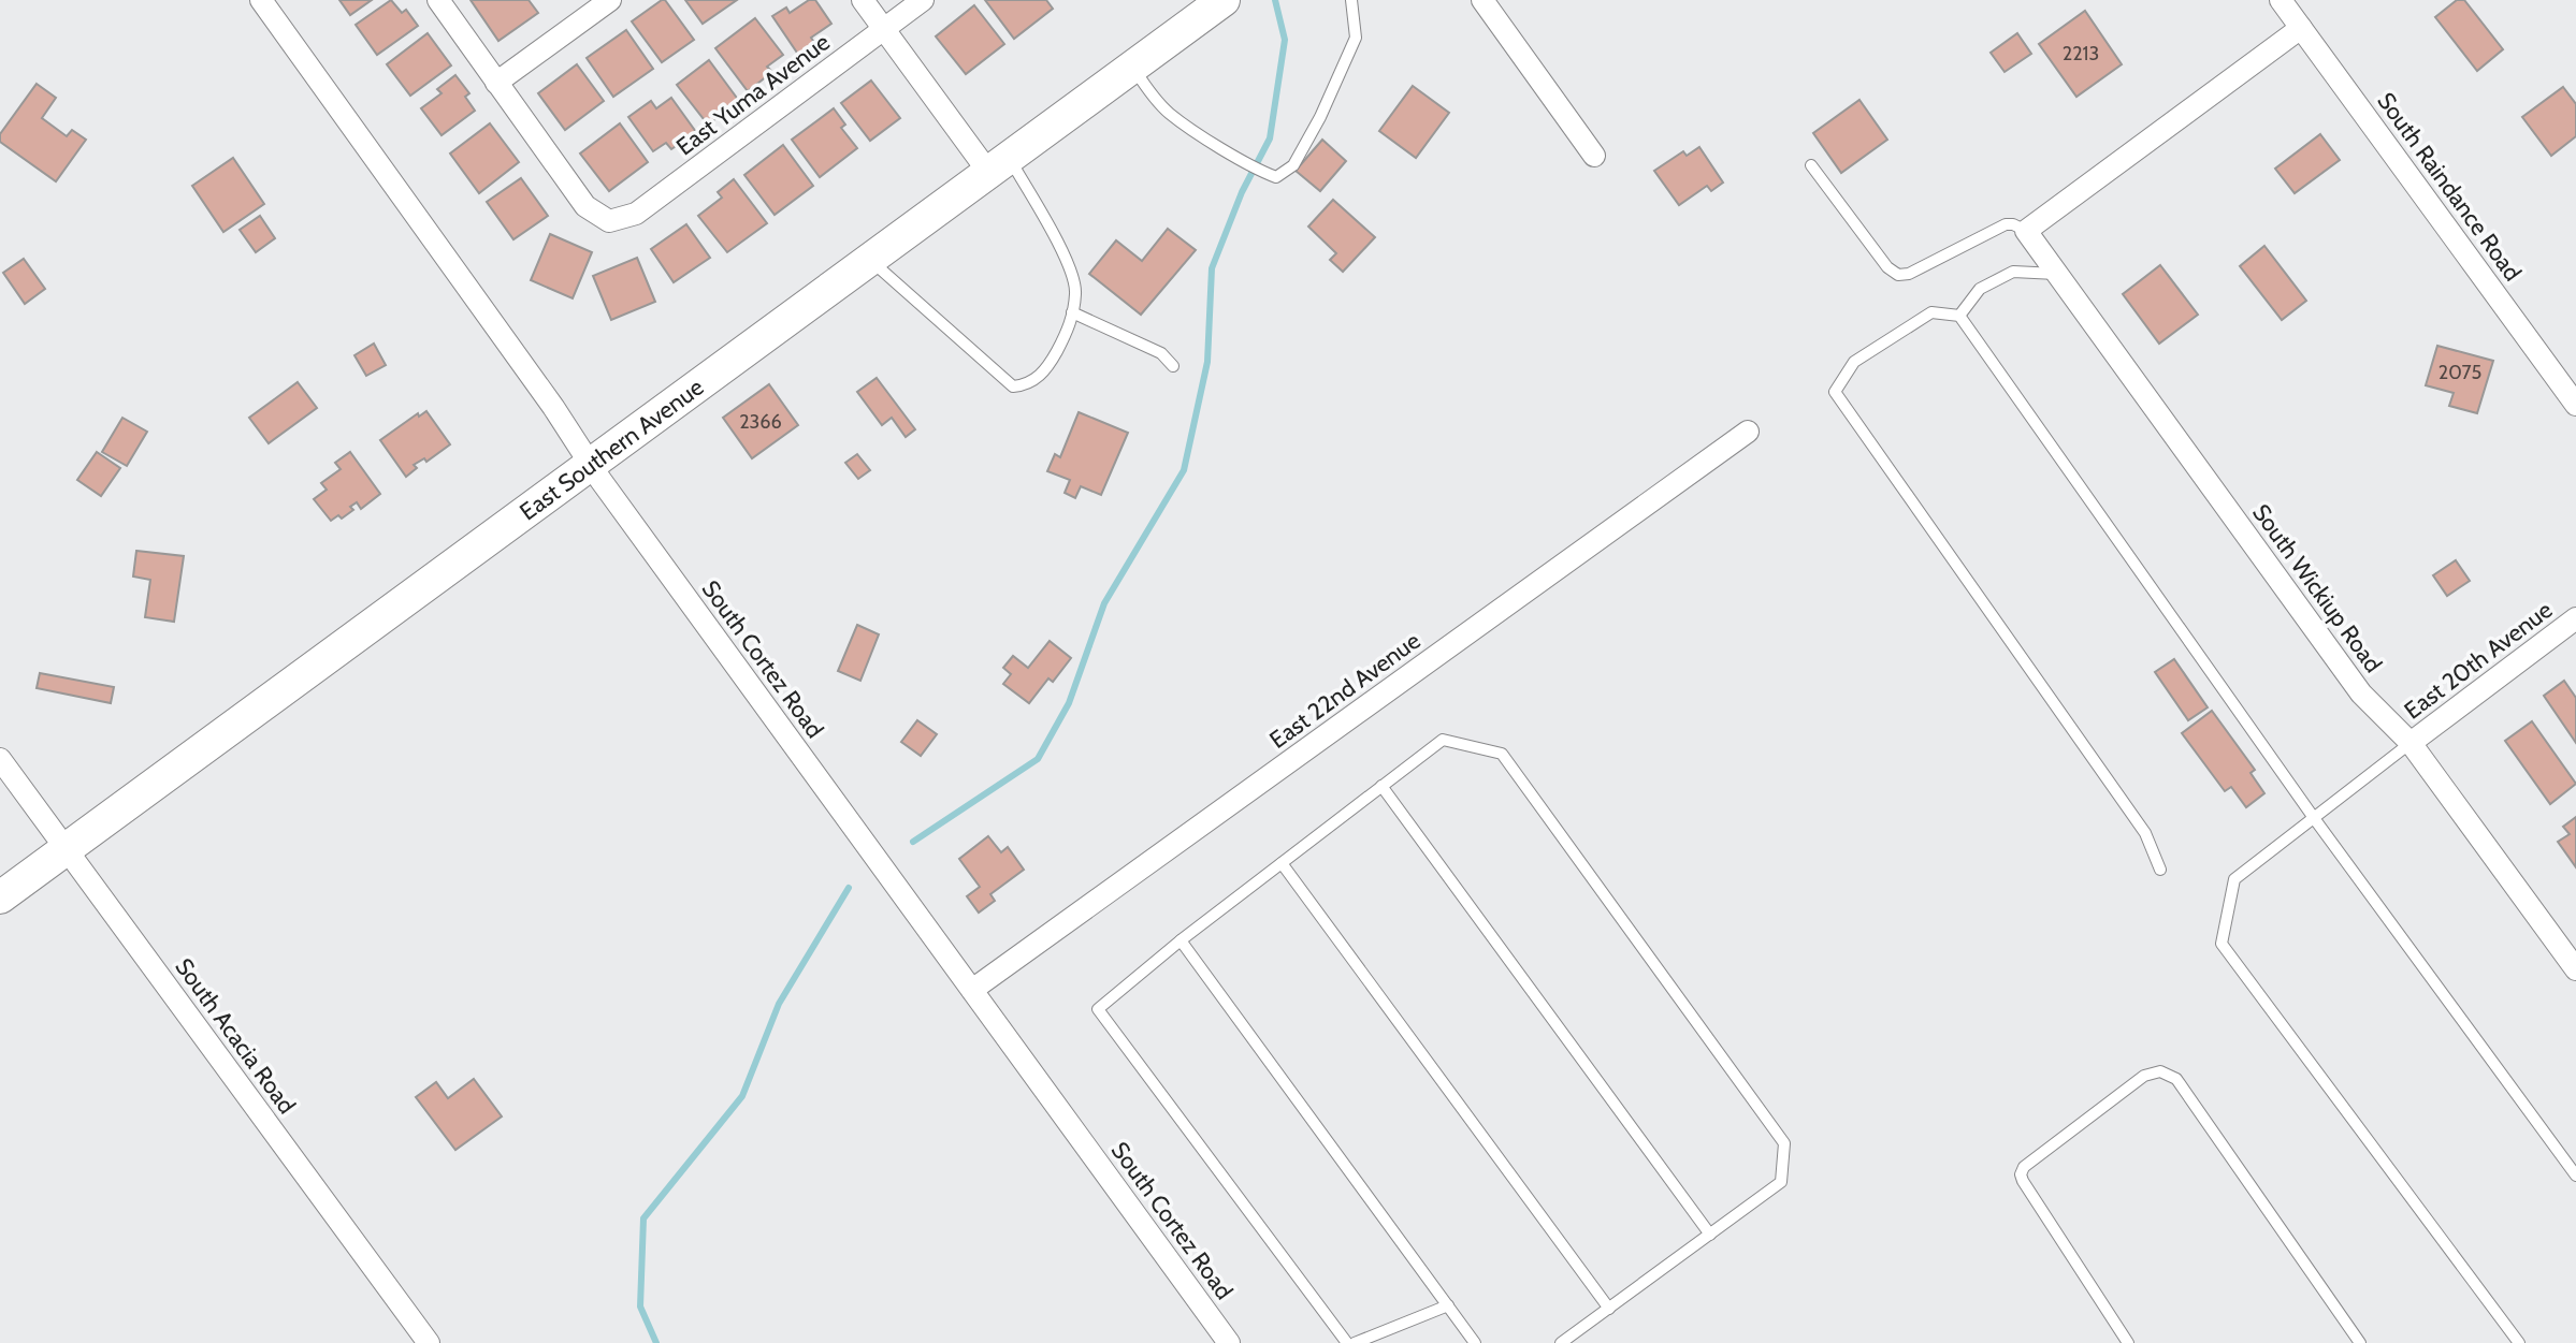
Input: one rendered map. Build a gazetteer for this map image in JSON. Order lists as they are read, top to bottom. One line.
{"streets":{"street":["East Yuma Avenue","South Raindance Road","East Southern Avenue","South Wickiup Road","South Cortez Road","East 20th Avenue","East 22nd Avenue","South Acacia Road"]},"crossings":[["East Southern Avenue","South Cortez Road"],["East Southern Avenue","South Acacia Road"],["South Wickiup Road","East 20th Avenue"],["South Cortez Road","East 22nd Avenue"]],"house_numbers":["2213","2075","2366"]}
